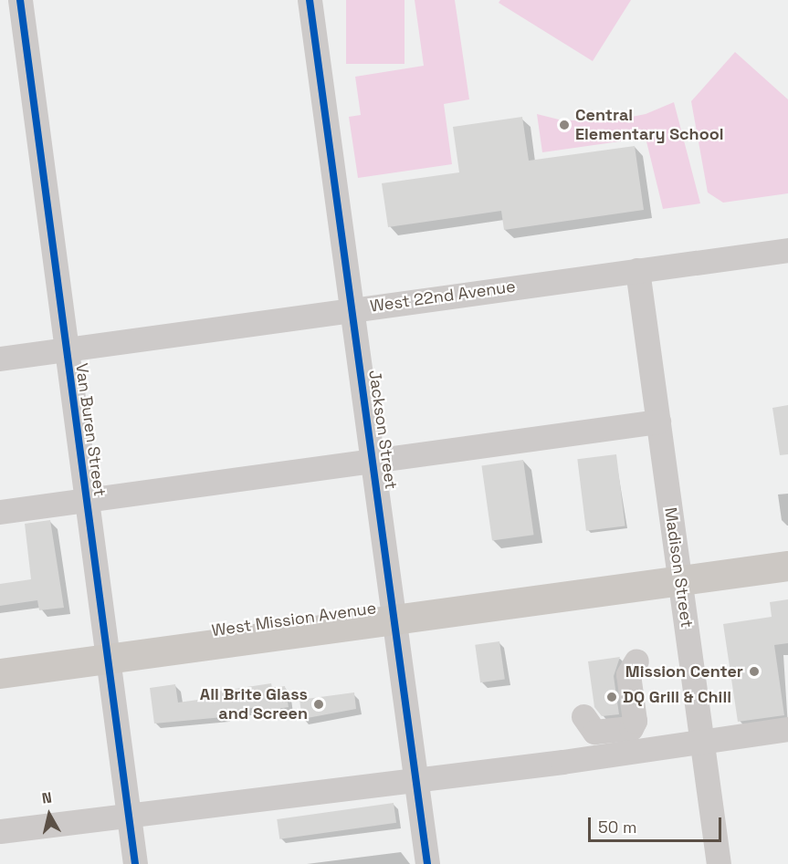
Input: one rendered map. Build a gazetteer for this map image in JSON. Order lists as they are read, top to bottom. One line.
{"streets":{"main road":["West Mission Avenue"],"street":["West 22nd Avenue","Van Buren Street","Jackson Street","Madison Street"]},"crossings":[["West 22nd Avenue","Van Buren Street"],["West 22nd Avenue","Jackson Street"],["West 22nd Avenue","Madison Street"],["Van Buren Street","West Mission Avenue"],["Jackson Street","West Mission Avenue"],["Madison Street","West Mission Avenue"]],"places":["Central Elementary School","Mission Center","DQ Grill & Chill","All Brite Glass and Screen"],"scale_bar":"50 m","north":"top"}
